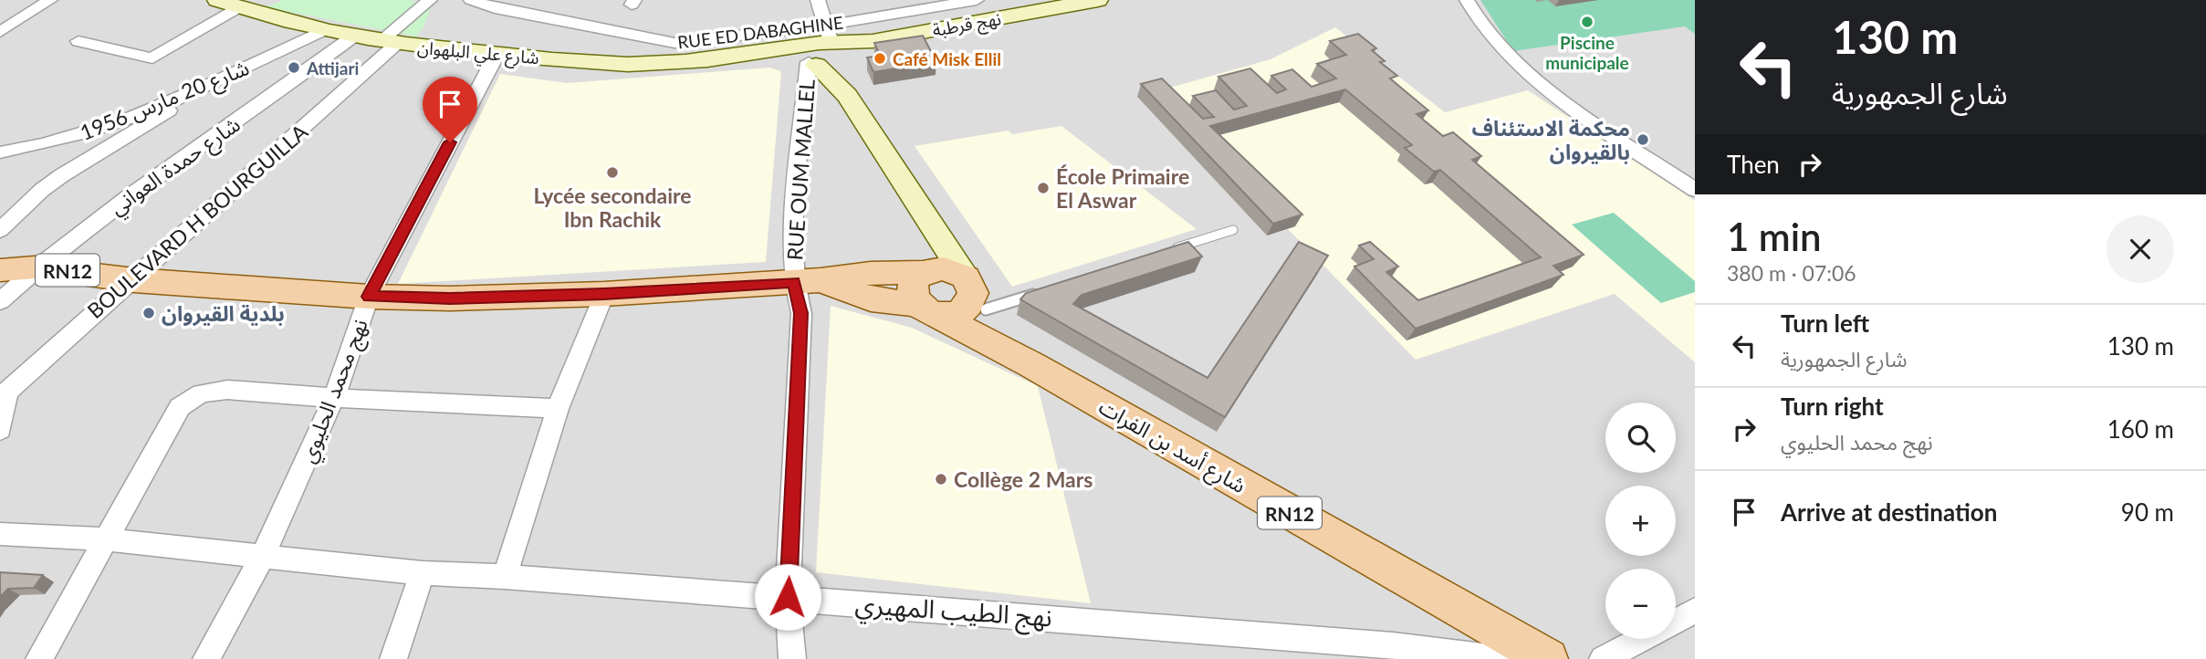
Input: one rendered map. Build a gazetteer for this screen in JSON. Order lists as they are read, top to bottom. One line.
{"streets":{"main road":["RN12","شارع أسد بن الفرات"],"street":["نهج قرطبة","RUE ED DABAGHINE","شارع علي البلهوان","شارع 20 مارس 1956","شارع حمدة العواني","RUE OUM MALLEL","BOULEVARD H BOURGUILLA","نهج محمد الحليوي","نهج الطيب المهيري"]},"crossings":[["نهج قرطبة","RUE ED DABAGHINE"],["نهج قرطبة","شارع علي البلهوان"],["نهج قرطبة","RUE OUM MALLEL"],["RUE ED DABAGHINE","شارع علي البلهوان"],["RUE ED DABAGHINE","RUE OUM MALLEL"],["شارع علي البلهوان","شارع 20 مارس 1956"],["شارع علي البلهوان","شارع حمدة العواني"],["شارع علي البلهوان","RUE OUM MALLEL"],["شارع علي البلهوان","BOULEVARD H BOURGUILLA"],["شارع علي البلهوان","نهج محمد الحليوي"],["شارع حمدة العواني","RN12"],["RUE OUM MALLEL","RN12"],["RUE OUM MALLEL","نهج الطيب المهيري"],["BOULEVARD H BOURGUILLA","RN12"],["RN12","نهج محمد الحليوي"],["نهج محمد الحليوي","نهج الطيب المهيري"]],"places":["Piscine municipale","Café Misk Ellil","Attijari","محكمة الاستئناف بالقيروان","Lycée secondaire Ibn Rachik","École Primaire El Aswar","بلدية القيروان","Collège 2 Mars"],"page":{"turn":["130 m","شارع الجمهورية"],"then":"Then","heading":["1 min","380 m · 07:06"],"list":[{"name":"Turn left","note":"شارع الجمهورية","value":"130 m"},{"name":"Turn right","note":"نهج محمد الحليوي","value":"160 m"},{"name":"Arrive at destination","value":"90 m"}],"map_buttons":["+","−"]}}
